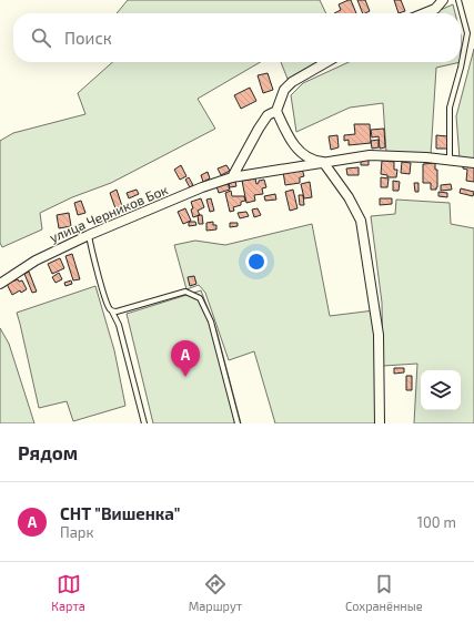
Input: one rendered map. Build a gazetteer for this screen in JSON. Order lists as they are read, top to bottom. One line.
{"streets":{"street":["улица Черников Бок"]},"page":{"search":"Поиск","pins":"A","heading":"Рядом","list":[{"mark":"A","name":"СНТ \"Вишенка\"","note":"Парк","value":"100 m"}],"nav":["Карта","Маршрут","Сохранённые"]}}
